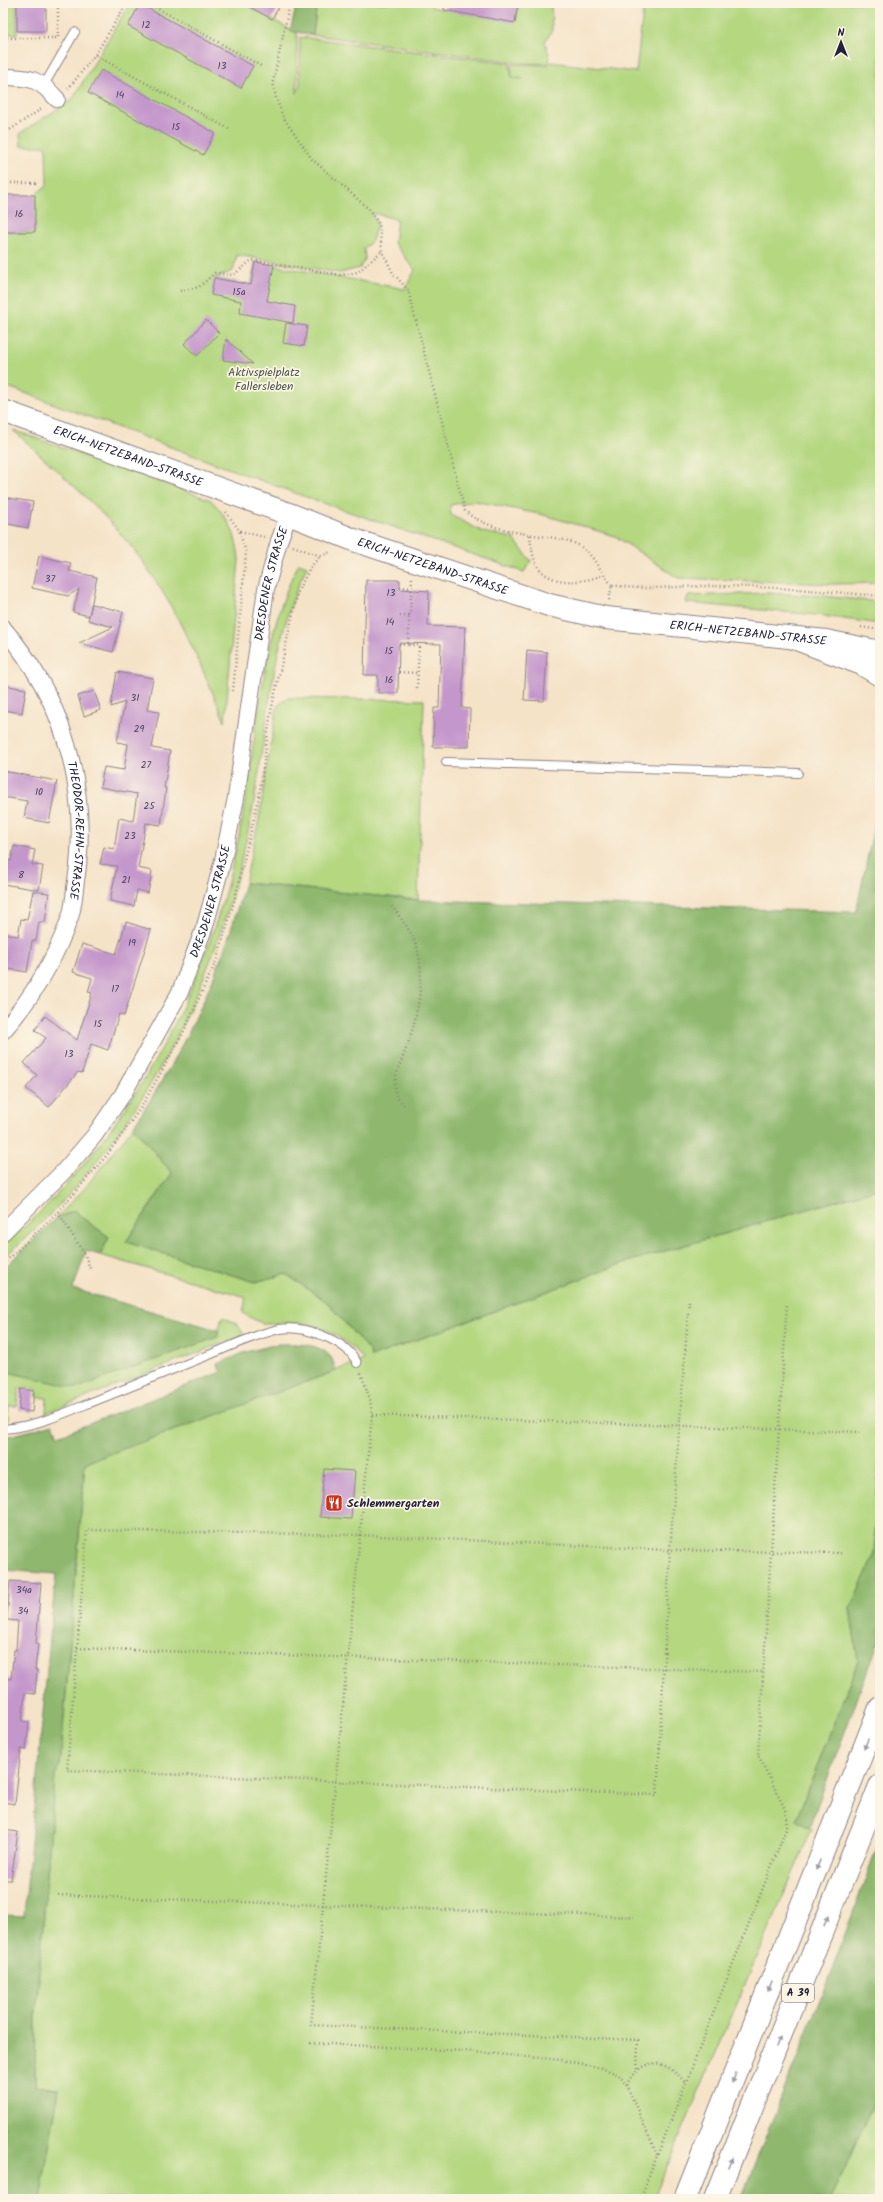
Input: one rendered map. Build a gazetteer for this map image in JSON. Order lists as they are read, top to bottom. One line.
{"streets":{"main road":["ERICH-NETZEBAND-STRASSE","A 39"],"street":["DRESDENER STRASSE","THEODOR-REHN-STRASSE"]},"crossings":[["ERICH-NETZEBAND-STRASSE","DRESDENER STRASSE"]],"parks":["Aktivspielplatz Fallersleben"],"places":{"restaurant":["Schlemmergarten"]},"house_numbers":["12","13","14","15","16","15a","37","13","14","15","16","31","29","27","10","25","23","8","21","19","17","15","13","34a","34"],"north":"top"}
